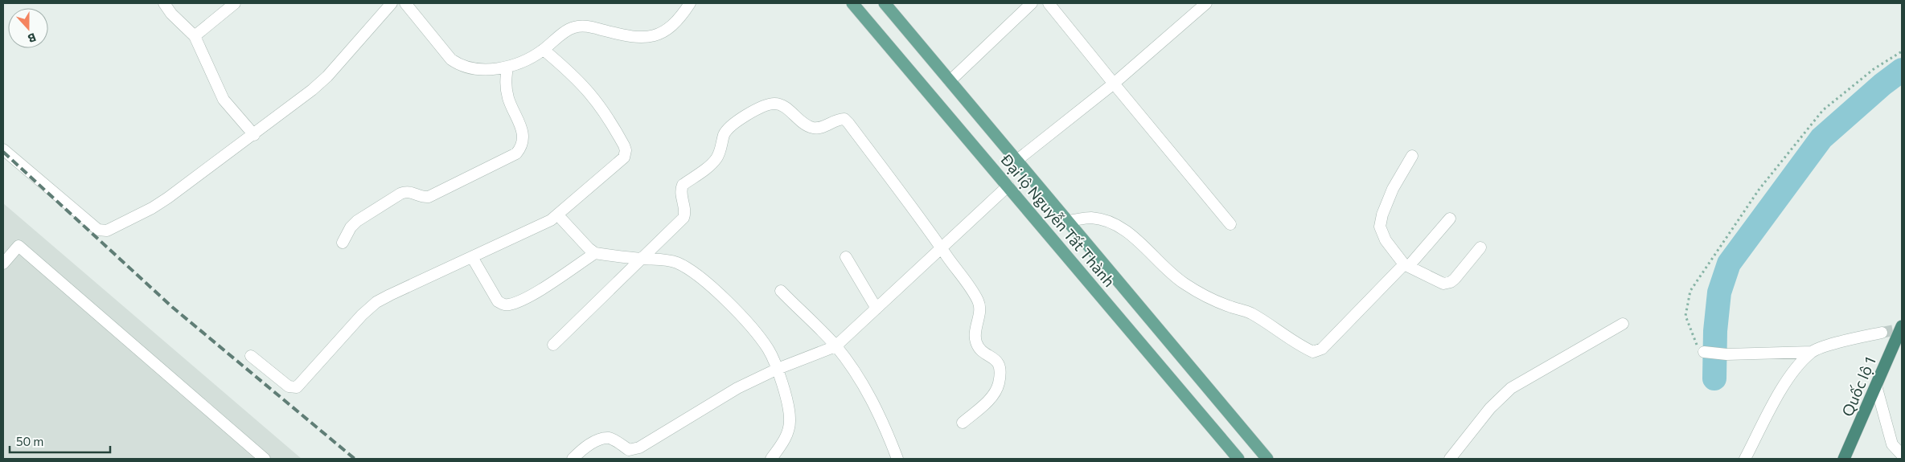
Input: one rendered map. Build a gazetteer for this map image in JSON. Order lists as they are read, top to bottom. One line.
{"streets":{"highway":["Quốc lộ 1"],"main road":["Đại lộ Nguyễn Tất Thành"]},"scale_bar":"50 m","north":"bottom"}
